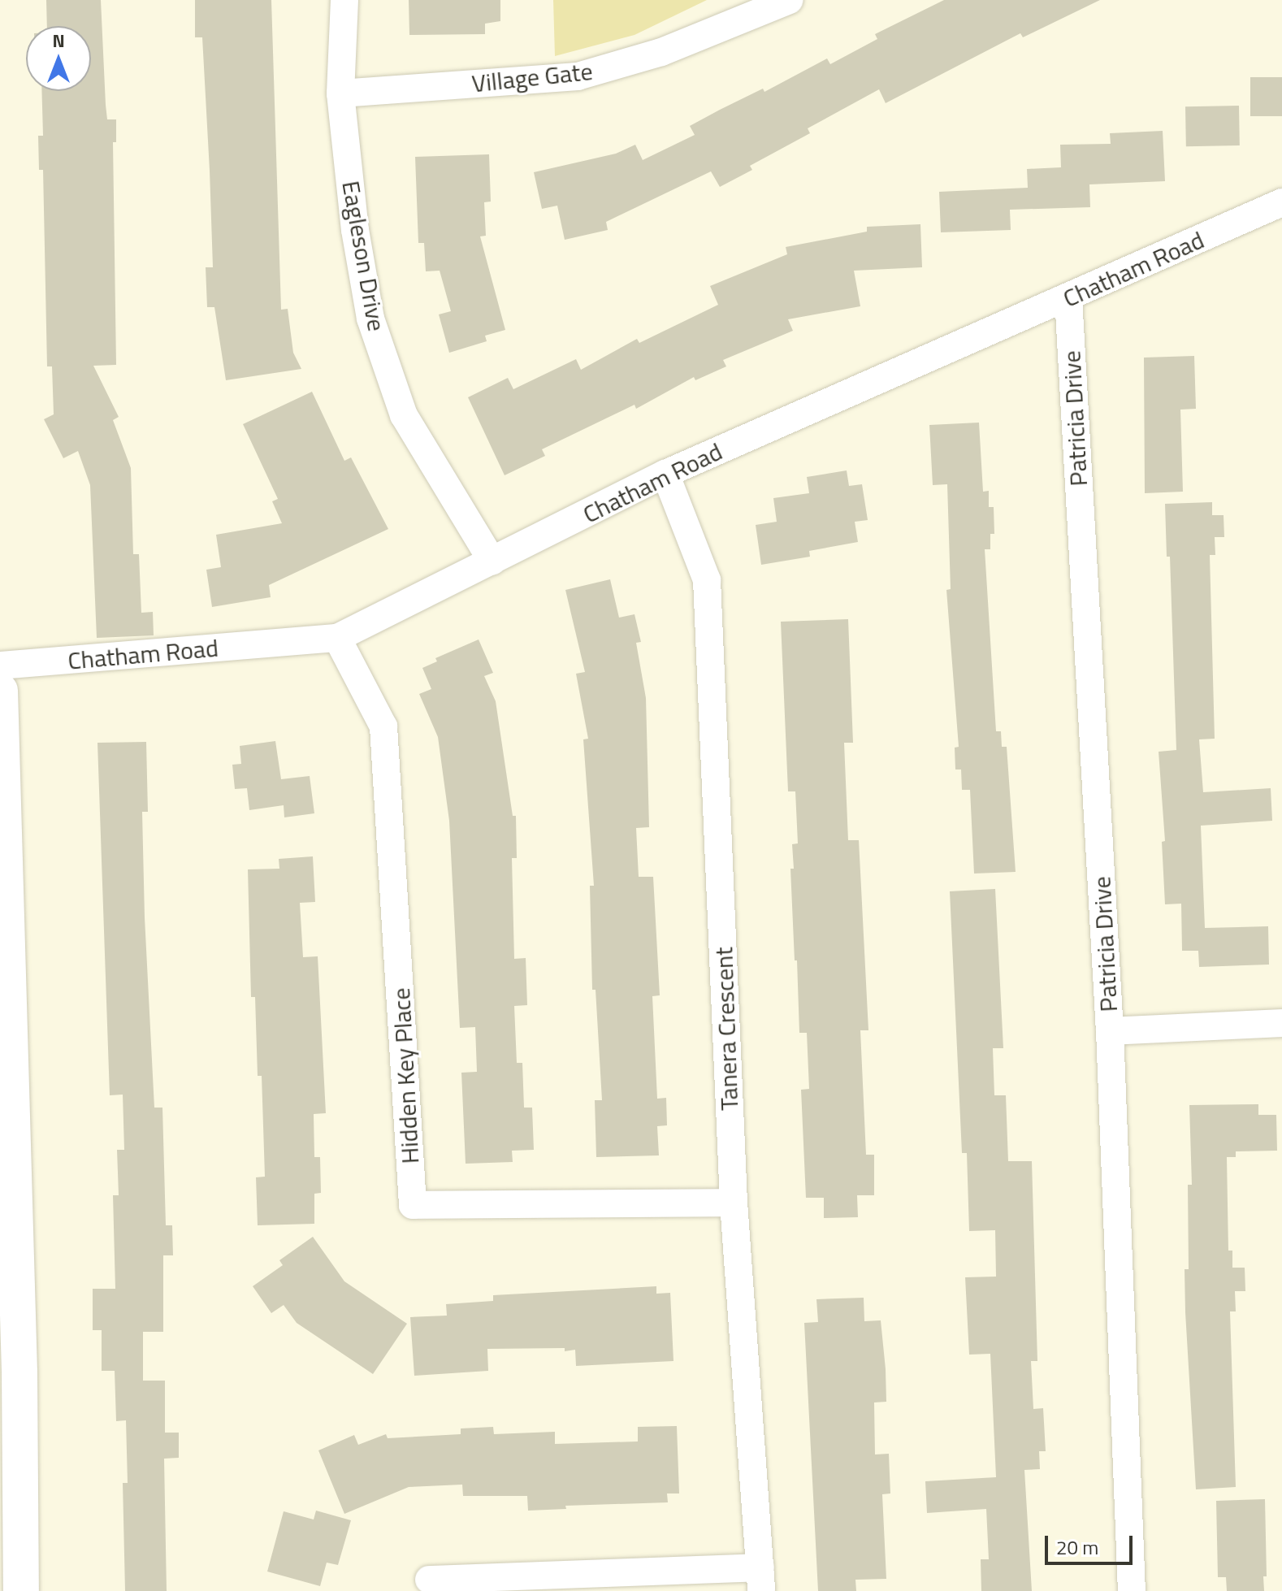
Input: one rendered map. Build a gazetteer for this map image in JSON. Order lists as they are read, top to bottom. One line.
{"streets":{"street":["Village Gate","Eagleson Drive","Chatham Road","Patricia Drive","Tanera Crescent","Hidden Key Place"]},"crossings":[["Village Gate","Eagleson Drive"],["Eagleson Drive","Chatham Road"],["Chatham Road","Patricia Drive"],["Chatham Road","Tanera Crescent"],["Chatham Road","Hidden Key Place"],["Tanera Crescent","Hidden Key Place"]],"scale_bar":"20 m","north":"top"}
